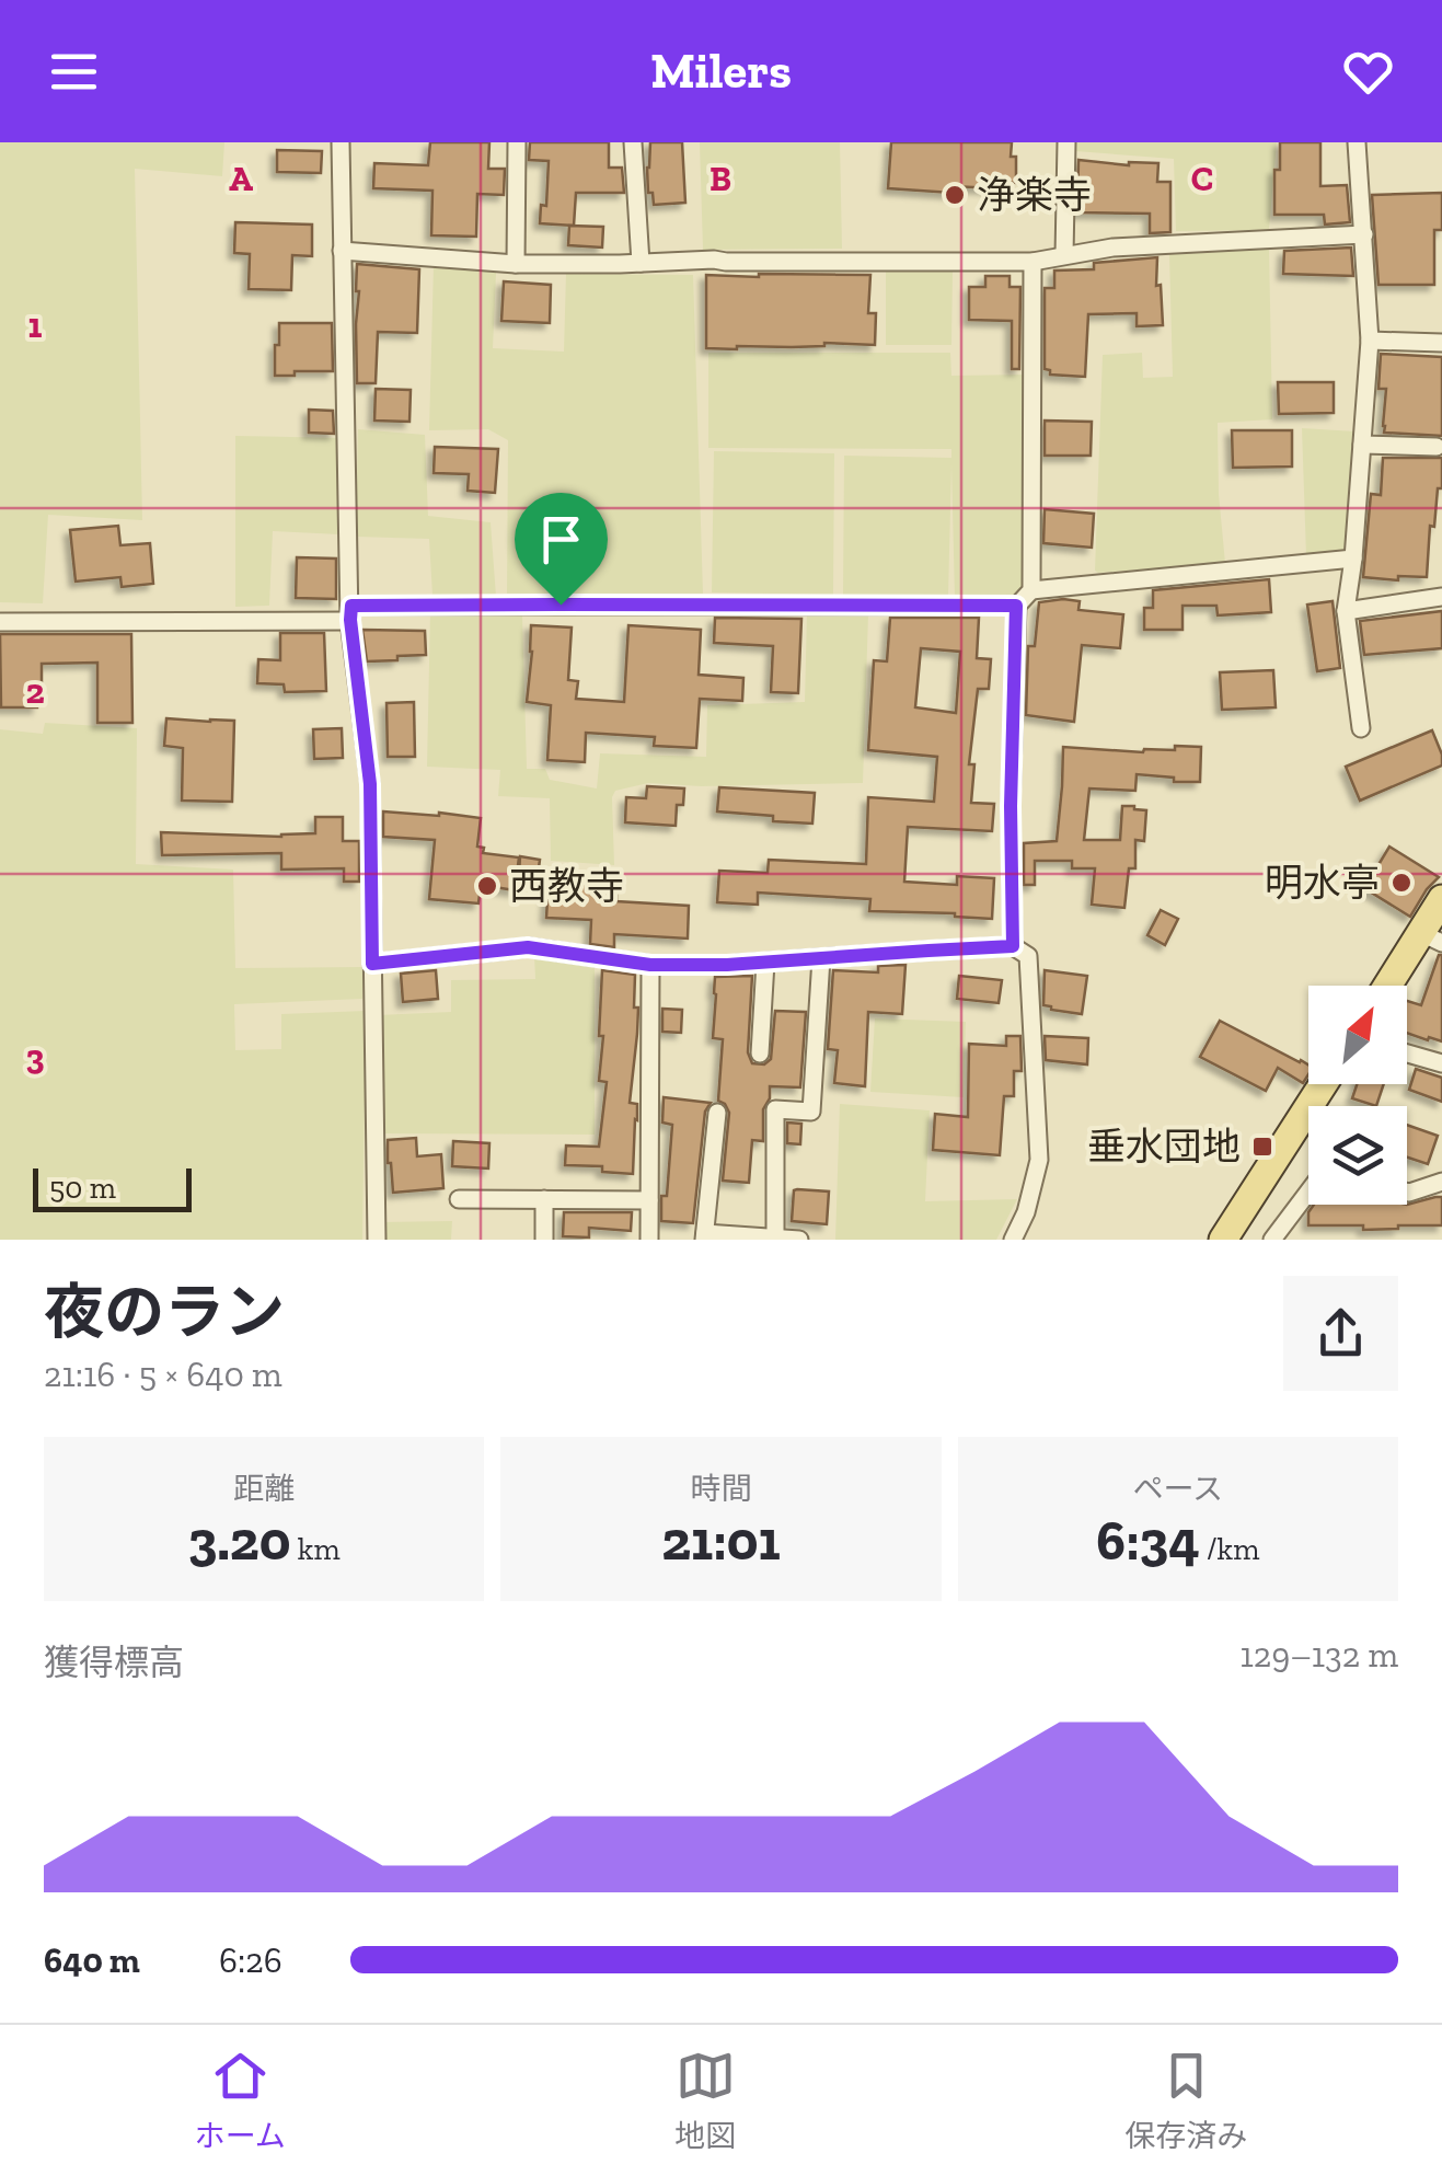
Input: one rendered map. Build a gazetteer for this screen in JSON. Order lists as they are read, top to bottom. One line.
{"places":{"other":["浄楽寺","明水亭","西教寺"],"transit":["垂水団地"]},"scale_bar":"50 m","north":"top right","page":{"header":"Milers","scale":"50 m","heading":["夜のラン","21:16 · 5 × 640 m"],"stats":[["距離","3.20 km"],["時間","21:01"],["ペース","6:34 /km"]],"chart":["獲得標高","129–132 m"],"list":[{"name":"640 m","note":"6:26"}],"tabs":["ホーム","地図","保存済み"]},"grid":{"columns":["A","B","C"],"rows":["1","2","3"]}}
